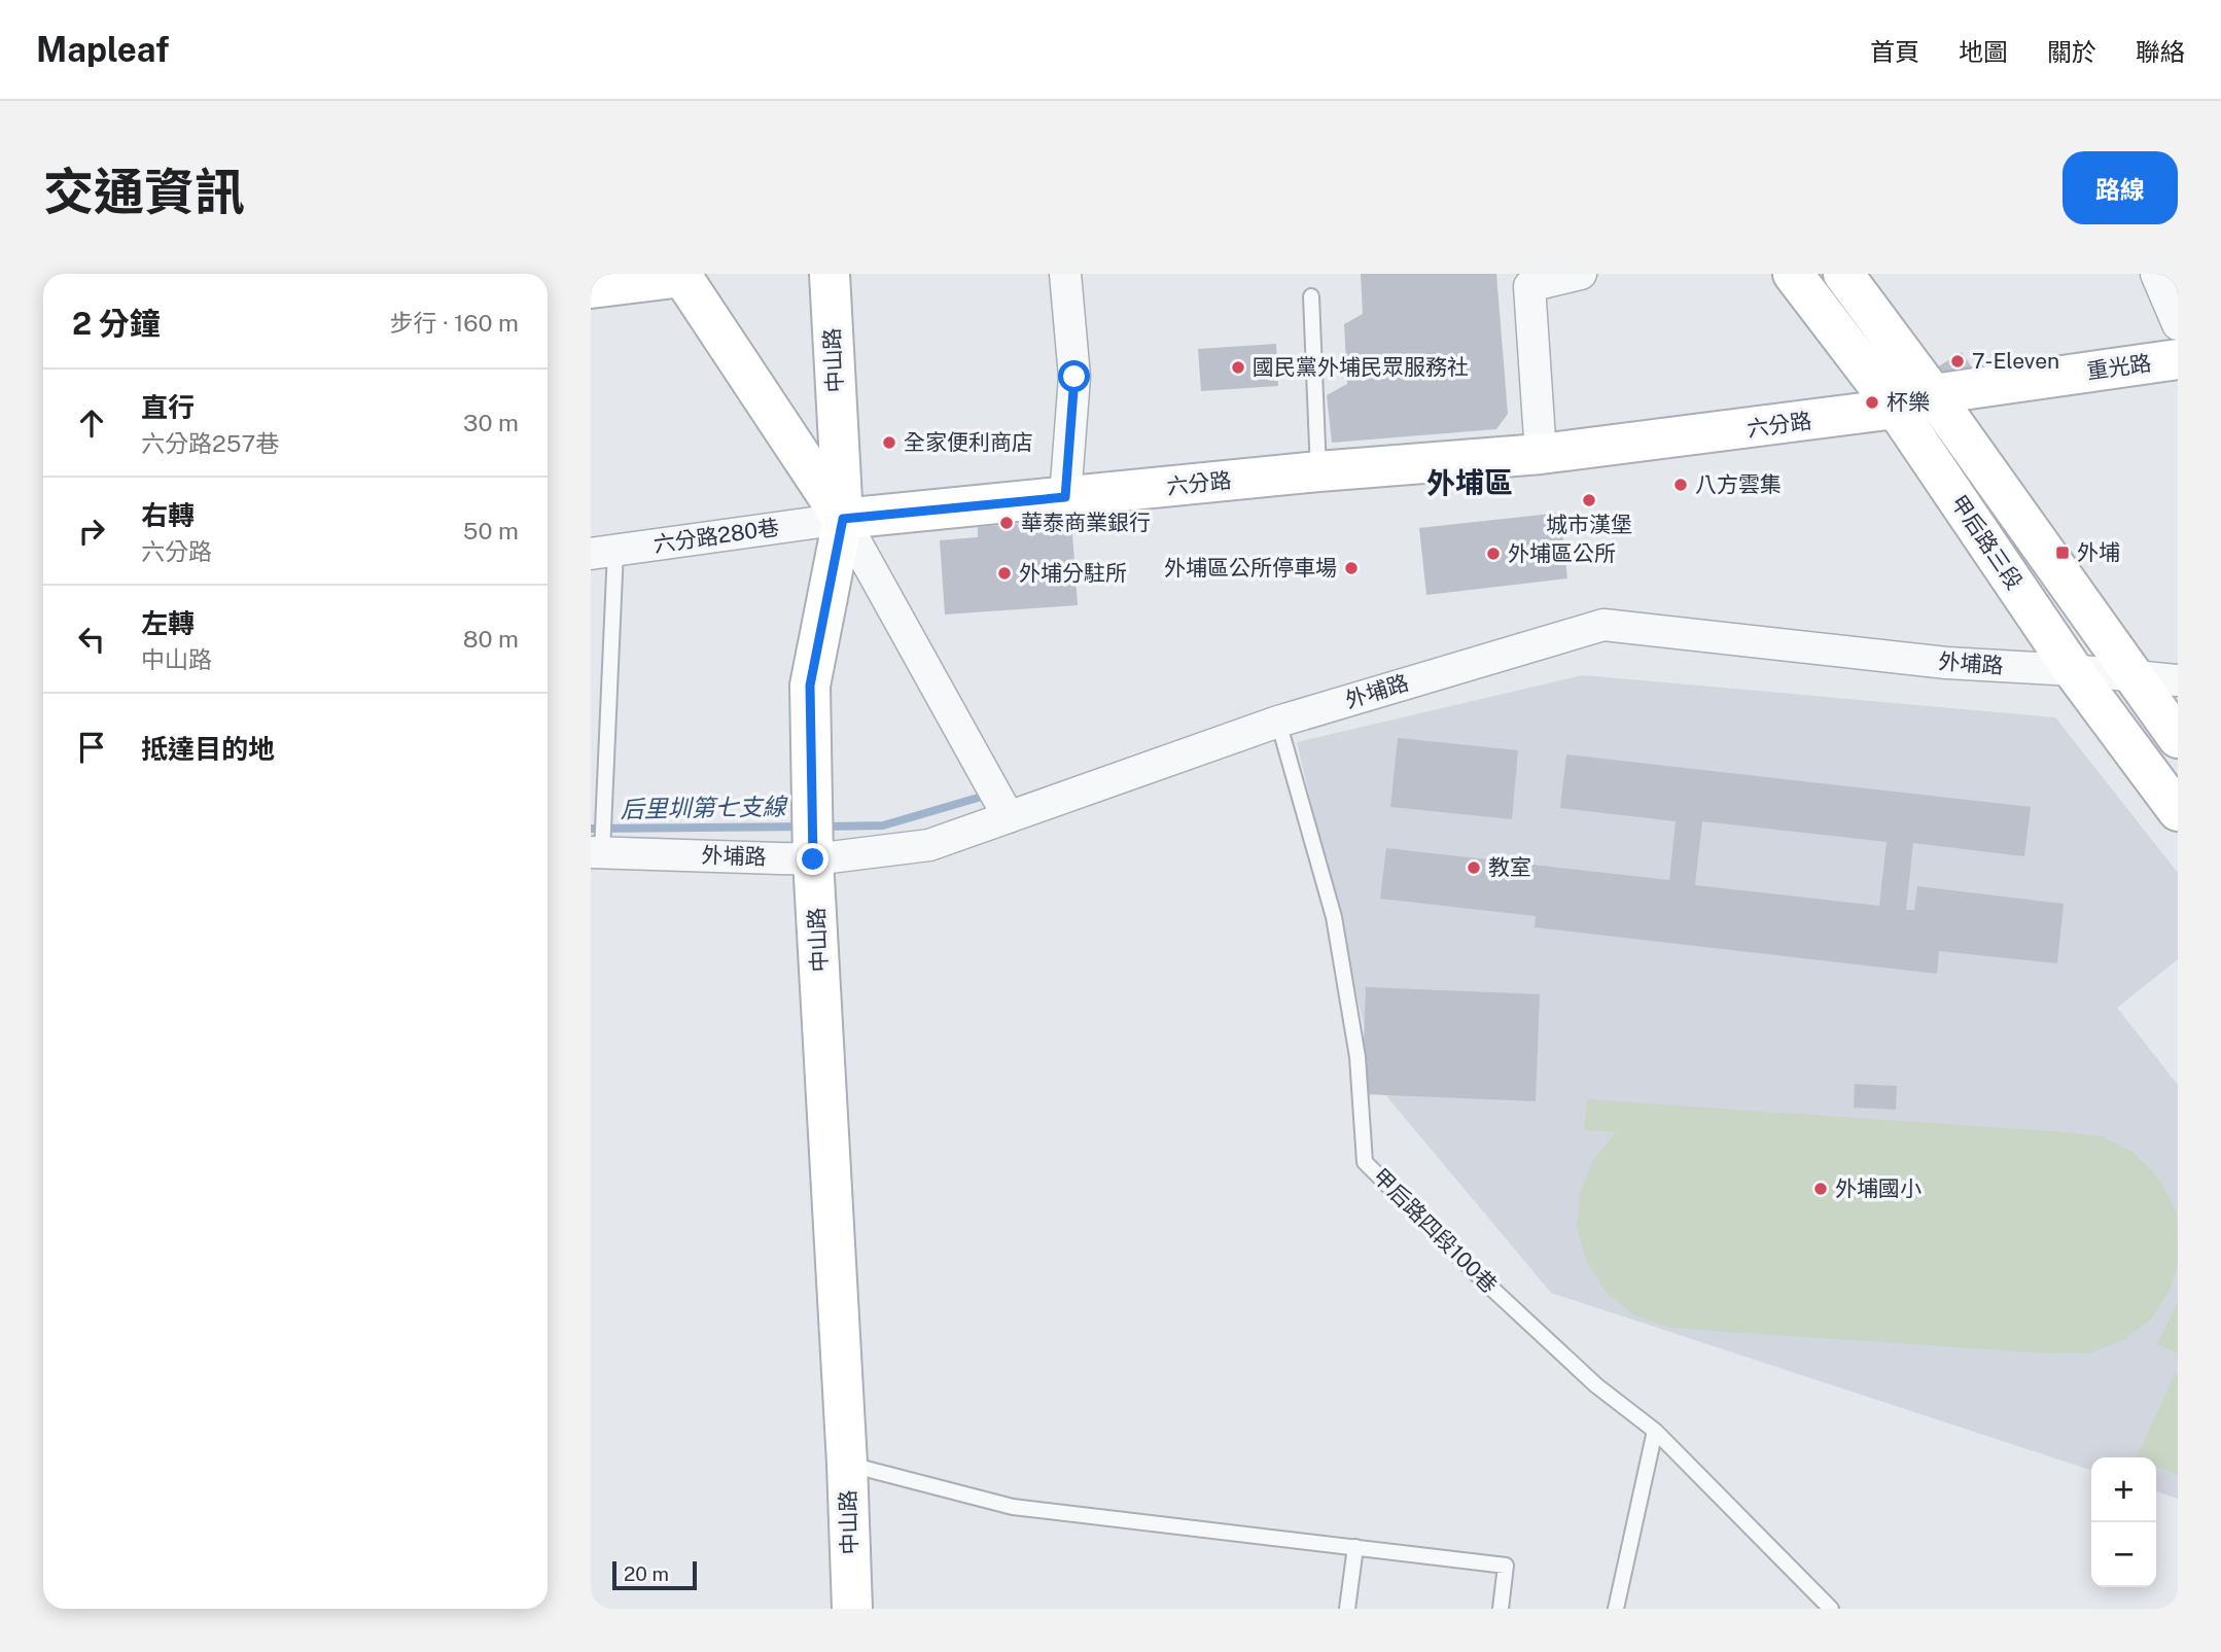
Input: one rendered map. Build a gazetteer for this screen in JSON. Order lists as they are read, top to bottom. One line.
{"streets":{"street":["中山路","重光路","六分路","六分路280巷","甲后路三段","外埔路"],"lane":["甲后路四段100巷"]},"crossings":[["中山路","六分路"],["中山路","六分路280巷"],["中山路","外埔路"],["重光路","六分路"],["重光路","甲后路三段"],["六分路","六分路280巷"],["六分路","甲后路三段"],["甲后路三段","外埔路"],["外埔路","甲后路四段100巷"]],"districts":["外埔區"],"water":["后里圳第七支線"],"places":{"other":["7-Eleven","國民黨外埔民眾服務社","杯樂","全家便利商店","八方雲集","城市漢堡","華泰商業銀行","外埔區公所","外埔區公所停車場","外埔分駐所","教室","外埔國小"],"transit":["外埔"]},"scale_bar":"20 m","page":{"header":"Mapleaf","nav":["首頁","地圖","關於","聯絡"],"title":"交通資訊","buttons":"路線","heading":["2 分鐘","步行 · 160 m"],"list":[["直行","六分路257巷","30 m"],["右轉","六分路","50 m"],["左轉","中山路","80 m"],"抵達目的地"],"map_buttons":["+","−"],"scale":"20 m"}}
